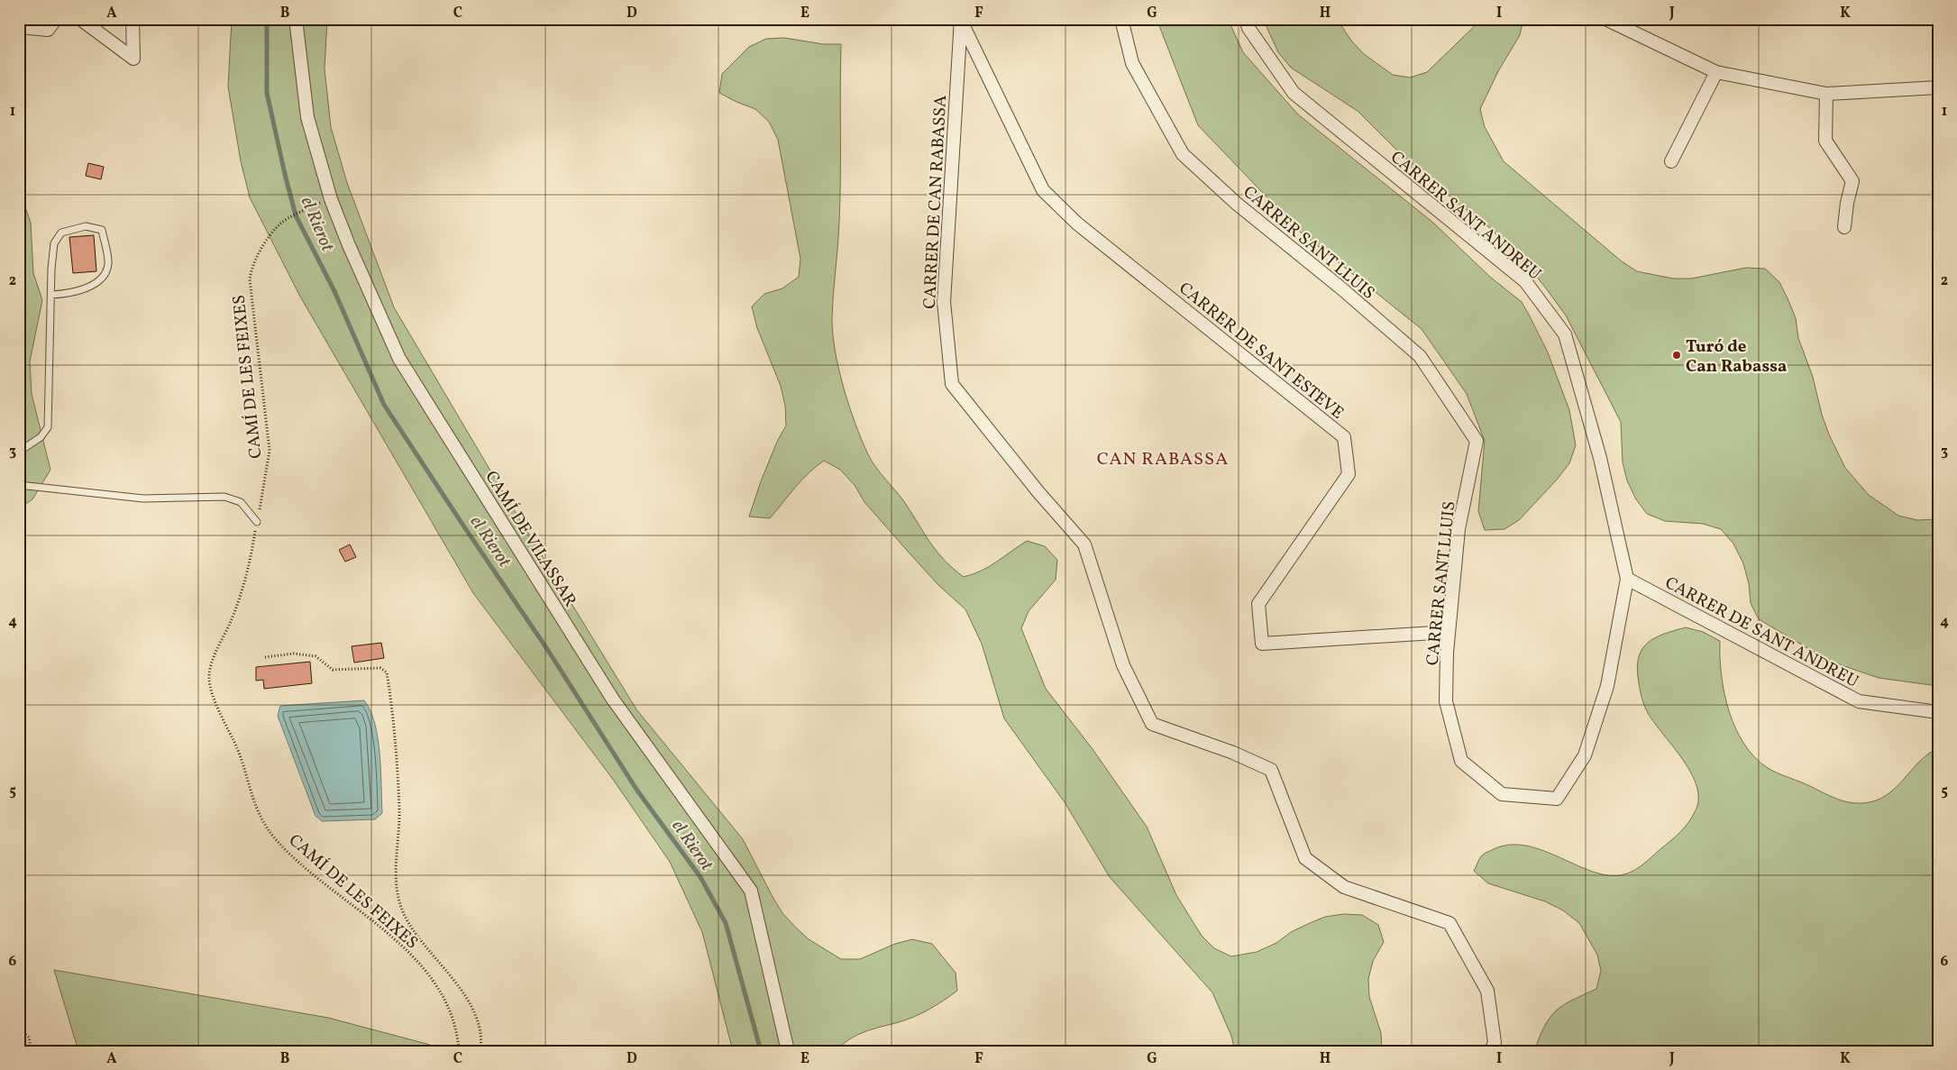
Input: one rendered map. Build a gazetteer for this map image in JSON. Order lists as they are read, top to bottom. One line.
{"streets":{"street":["CARRER DE CAN RABASSA","CARRER SANT ANDREU","CARRER SANT LLUIS","CARRER DE SANT ESTEVE","CAMÍ DE VILASSAR","CARRER DE SANT ANDREU"],"path":["CAMÍ DE LES FEIXES"]},"crossings":[["CARRER DE CAN RABASSA","CARRER DE SANT ESTEVE"],["CARRER SANT ANDREU","CARRER SANT LLUIS"],["CARRER SANT ANDREU","CARRER DE SANT ANDREU"],["CARRER SANT LLUIS","CARRER DE SANT ESTEVE"],["CARRER SANT LLUIS","CARRER DE SANT ANDREU"]],"districts":["CAN RABASSA"],"water":["el Rierot"],"places":["Turó de Can Rabassa"],"grid":{"columns":["A","B","C","D","E","F","G","H","I","J","K"],"rows":["1","2","3","4","5","6"]}}
